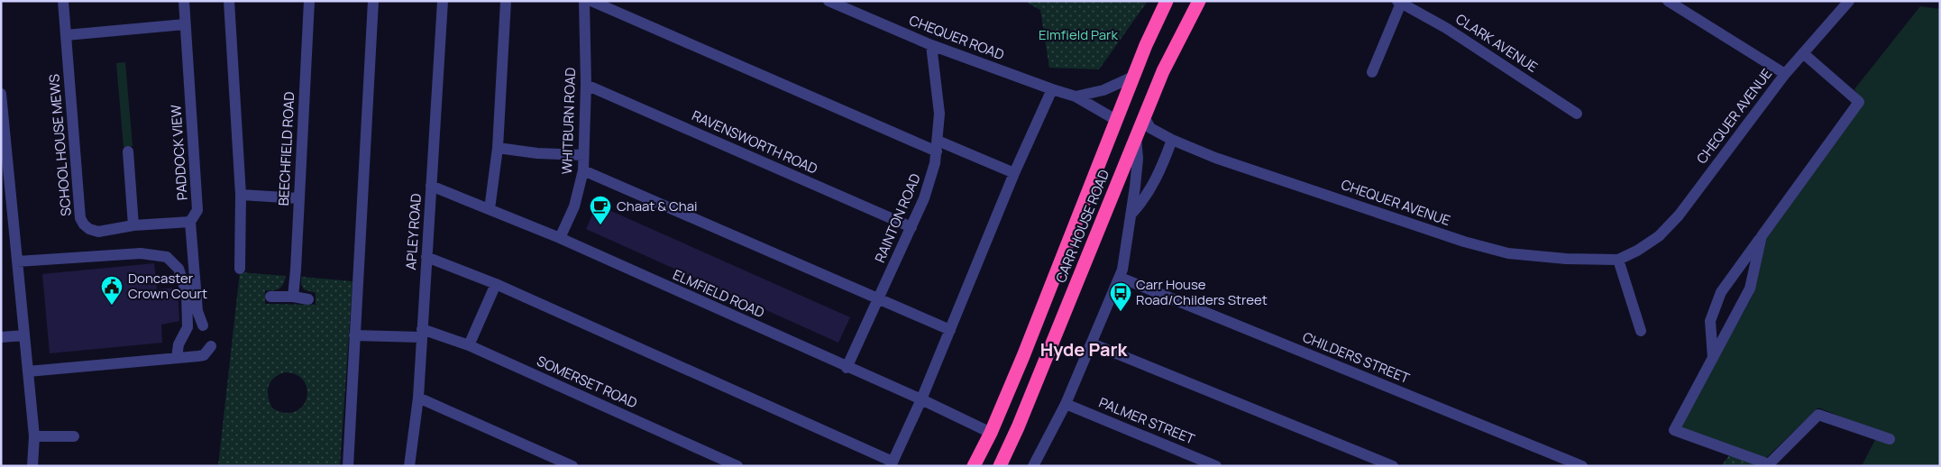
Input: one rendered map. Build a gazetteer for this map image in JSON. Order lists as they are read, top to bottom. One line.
{"streets":{"highway":["CARR HOUSE ROAD"],"street":["CHEQUER ROAD","CLARK AVENUE","CHEQUER AVENUE","WHITBURN ROAD","RAVENSWORTH ROAD","SCHOOL HOUSE MEWS","BEECHFIELD ROAD","PADDOCK VIEW","RAINTON ROAD","APLEY ROAD","ELMFIELD ROAD","CHILDERS STREET","SOMERSET ROAD","PALMER STREET"]},"crossings":[["CHEQUER ROAD","RAINTON ROAD"],["CHEQUER ROAD","CARR HOUSE ROAD"],["CHEQUER AVENUE","CARR HOUSE ROAD"],["WHITBURN ROAD","RAVENSWORTH ROAD"],["WHITBURN ROAD","ELMFIELD ROAD"],["RAVENSWORTH ROAD","RAINTON ROAD"],["SCHOOL HOUSE MEWS","PADDOCK VIEW"],["RAINTON ROAD","ELMFIELD ROAD"],["CARR HOUSE ROAD","ELMFIELD ROAD"],["APLEY ROAD","ELMFIELD ROAD"],["APLEY ROAD","SOMERSET ROAD"]],"districts":["Hyde Park"],"parks":["Elmfield Park"],"places":{"cafe":["Chaat & Chai"],"public building":["Doncaster Crown Court"],"bus stop":["Carr House Road/Childers Street"]}}
